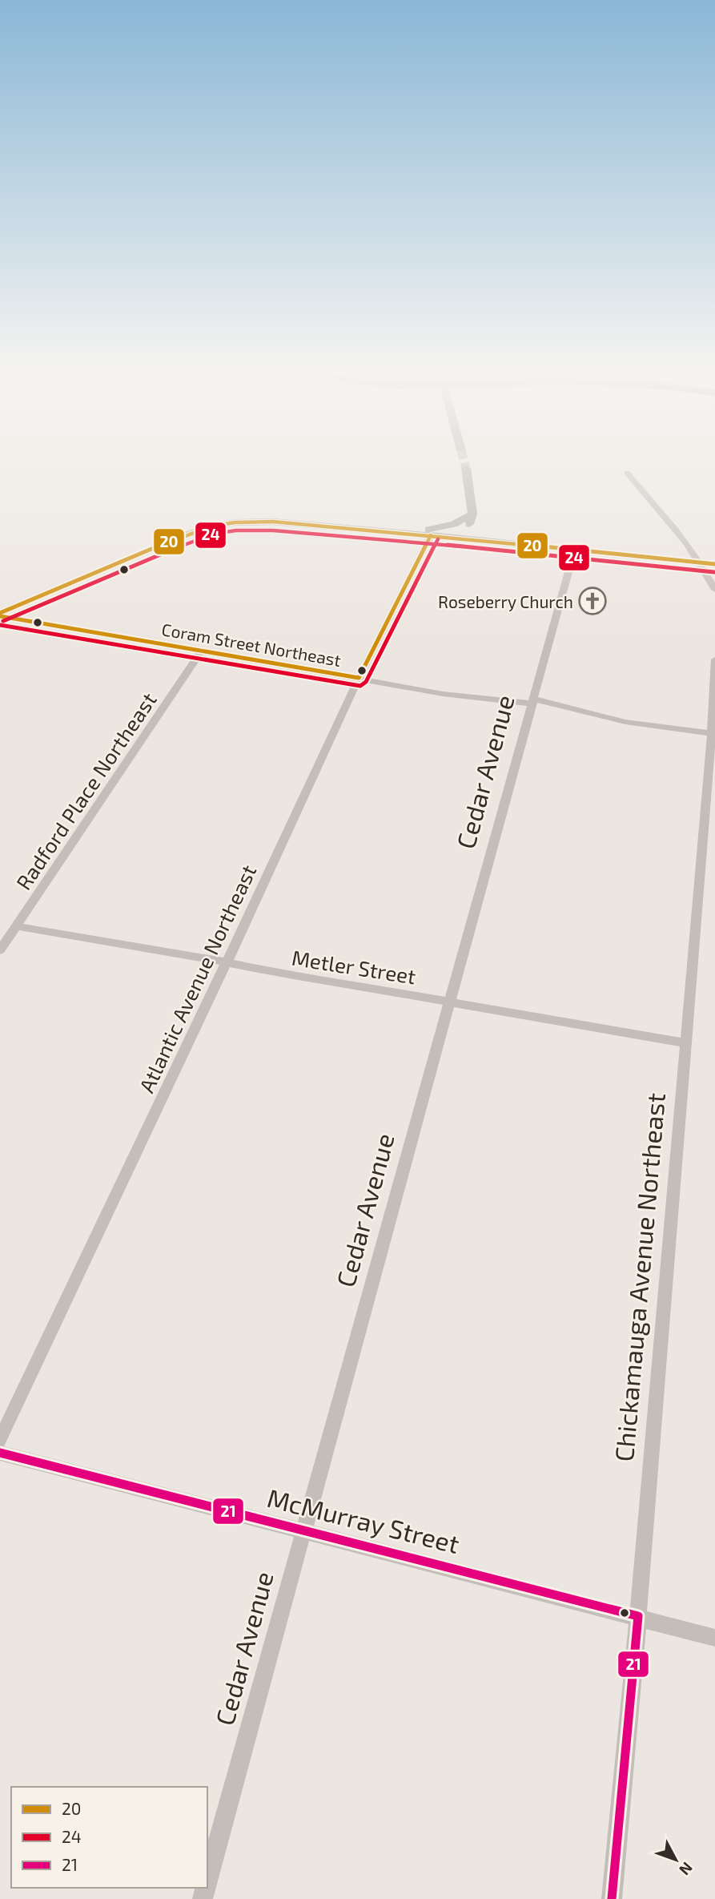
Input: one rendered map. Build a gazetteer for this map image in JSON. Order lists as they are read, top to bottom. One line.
{"streets":{"street":["Coram Street Northeast","Cedar Avenue","Radford Place Northeast","Metler Street","Atlantic Avenue Northeast","Chickamauga Avenue Northeast","McMurray Street"]},"crossings":[["Coram Street Northeast","Cedar Avenue"],["Coram Street Northeast","Radford Place Northeast"],["Coram Street Northeast","Atlantic Avenue Northeast"],["Coram Street Northeast","Chickamauga Avenue Northeast"],["Cedar Avenue","Metler Street"],["Cedar Avenue","McMurray Street"],["Radford Place Northeast","Metler Street"],["Metler Street","Atlantic Avenue Northeast"],["Metler Street","Chickamauga Avenue Northeast"],["Chickamauga Avenue Northeast","McMurray Street"]],"places":{"church":["Roseberry Church"]},"lines":["transit line 20","transit line 24","transit line 21"],"legend":["20","24","21"],"north":"bottom right"}
